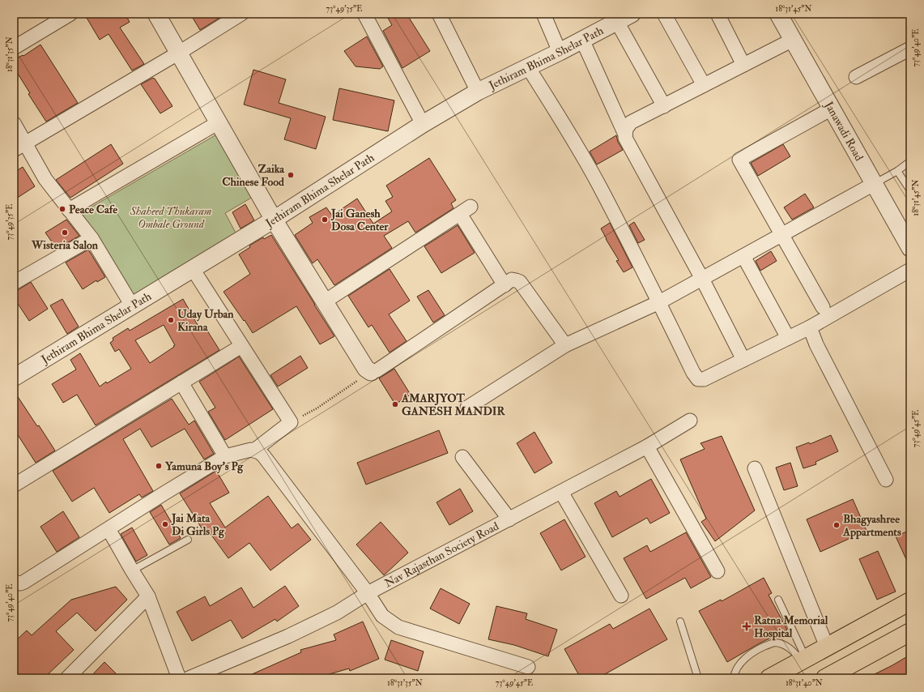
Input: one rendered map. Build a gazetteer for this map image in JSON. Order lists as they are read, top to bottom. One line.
{"streets":{"street":["Jethiram Bhima Shelar Path","Janawadi Road","Nav Rajasthan Society Road"]},"parks":["Shaheed Thukaram Ombale Ground"],"places":{"other":["Zaika Chinese Food","Peace Cafe","Jai Ganesh Dosa Center","Wisteria Salon","Uday Urban Kirana","AMARJYOT GANESH MANDIR","Yamuna Boy's Pg","Jai Mata Di Girls Pg","Bhagyashree Appartments"],"health":["Ratna Memorial Hospital"]},"coordinates":["73°49'35\"E","18°31'45\"N","73°49'40\"E","18°31'35\"N","73°49'45\"E","18°31'40\"N"]}
